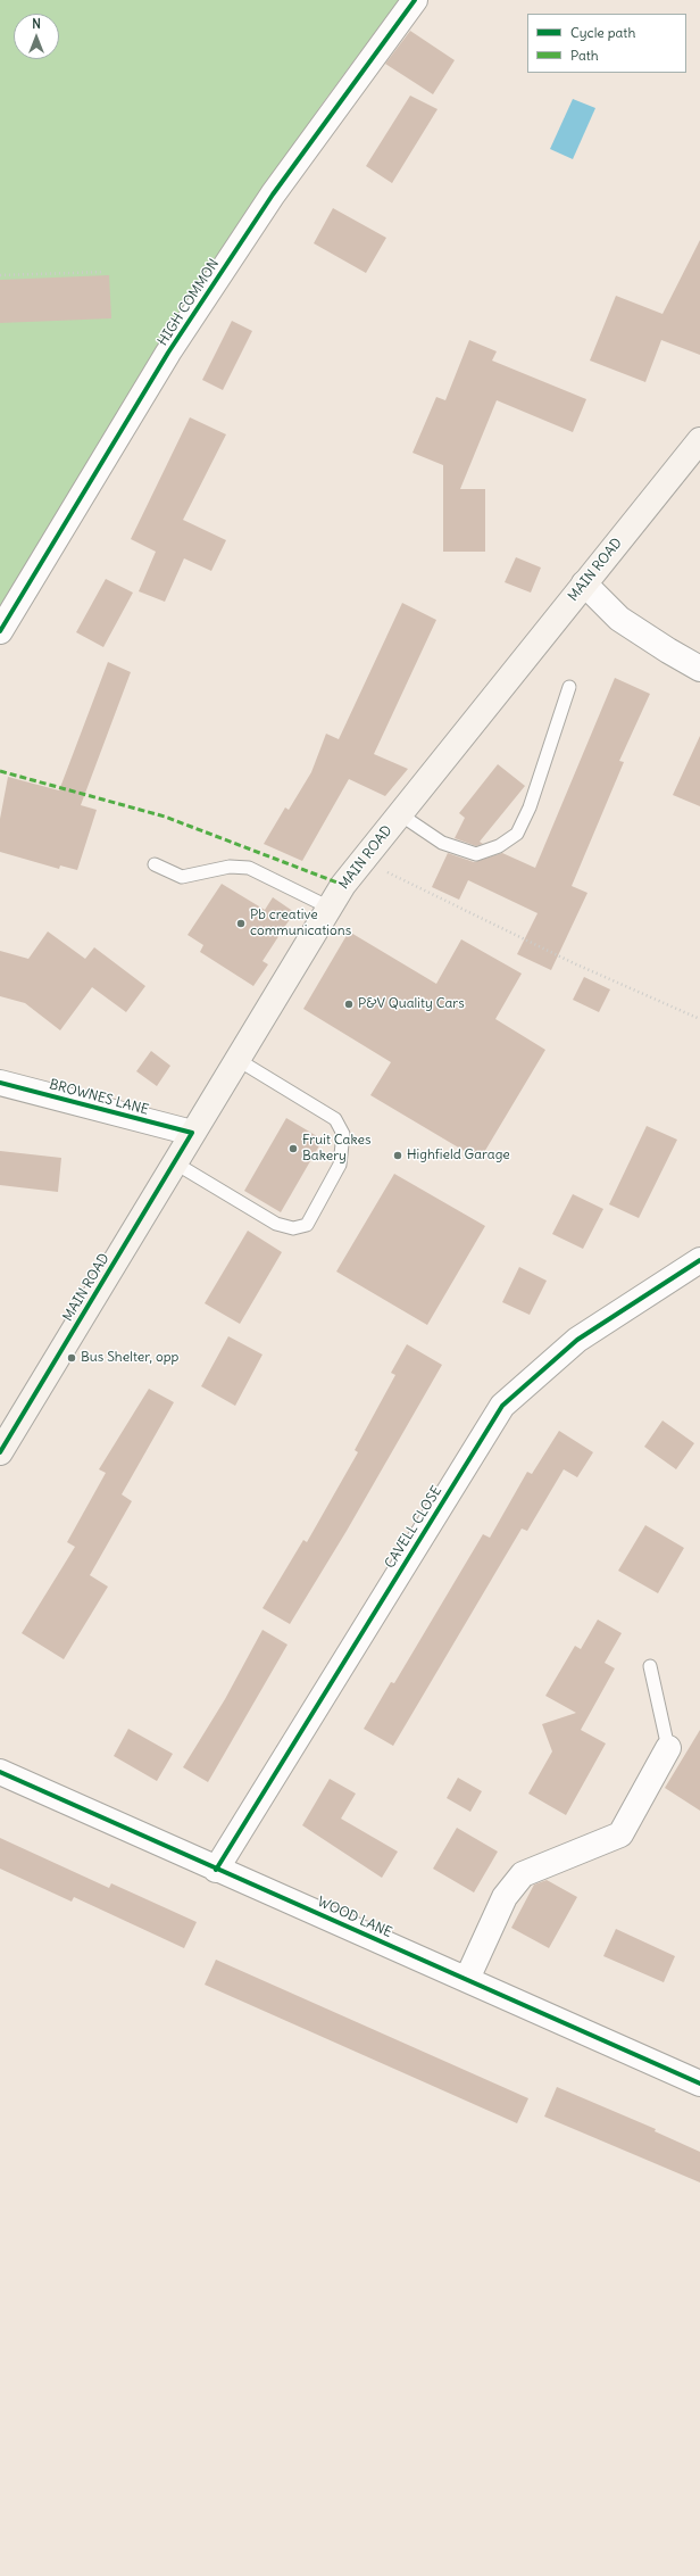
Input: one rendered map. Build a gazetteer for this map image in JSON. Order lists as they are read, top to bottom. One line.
{"streets":{"main road":["MAIN ROAD"],"street":["HIGH COMMON","BROWNES LANE","CAVELL CLOSE","WOOD LANE"]},"crossings":[["MAIN ROAD","BROWNES LANE"],["CAVELL CLOSE","WOOD LANE"]],"places":["Pb creative communications","P&V Quality Cars","Fruit Cakes Bakery","Highfield Garage","Bus Shelter, opp"],"legend":["Cycle path","Path"],"north":"top"}
